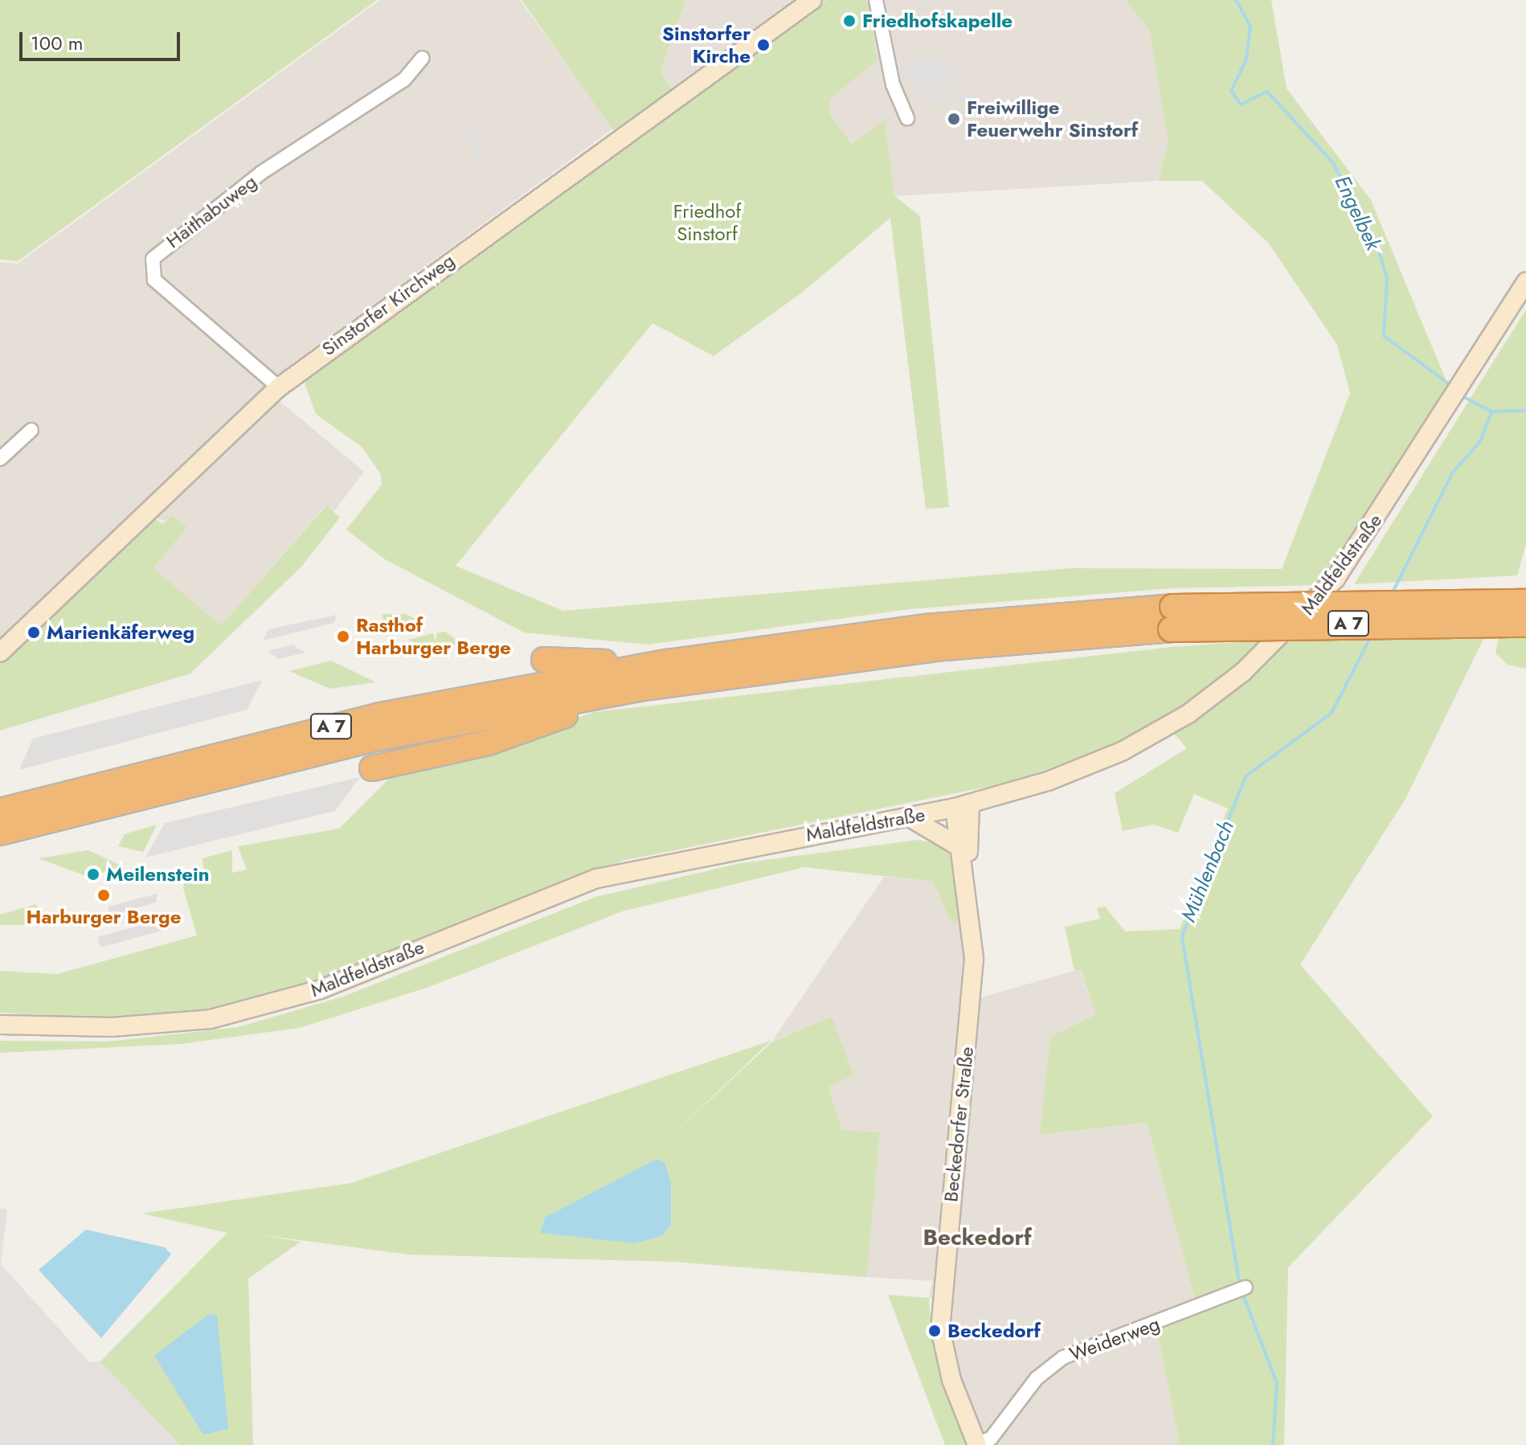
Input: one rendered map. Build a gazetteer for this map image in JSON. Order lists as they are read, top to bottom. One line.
{"streets":{"highway":["A 7"],"street":["Haithabuweg","Sinstorfer Kirchweg","Maldfeldstraße","Beckedorfer Straße","Weiderweg"]},"crossings":[["Haithabuweg","Sinstorfer Kirchweg"],["Maldfeldstraße","Beckedorfer Straße"],["Beckedorfer Straße","Weiderweg"]],"districts":["Beckedorf"],"water":["Engelbek","Mühlenbach"],"parks":["Friedhof Sinstorf"],"places":["Friedhofskapelle","Sinstorfer Kirche","Freiwillige Feuerwehr Sinstorf","Marienkäferweg","Rasthof Harburger Berge","Meilenstein","Harburger Berge","Beckedorf"],"scale_bar":"100 m"}
